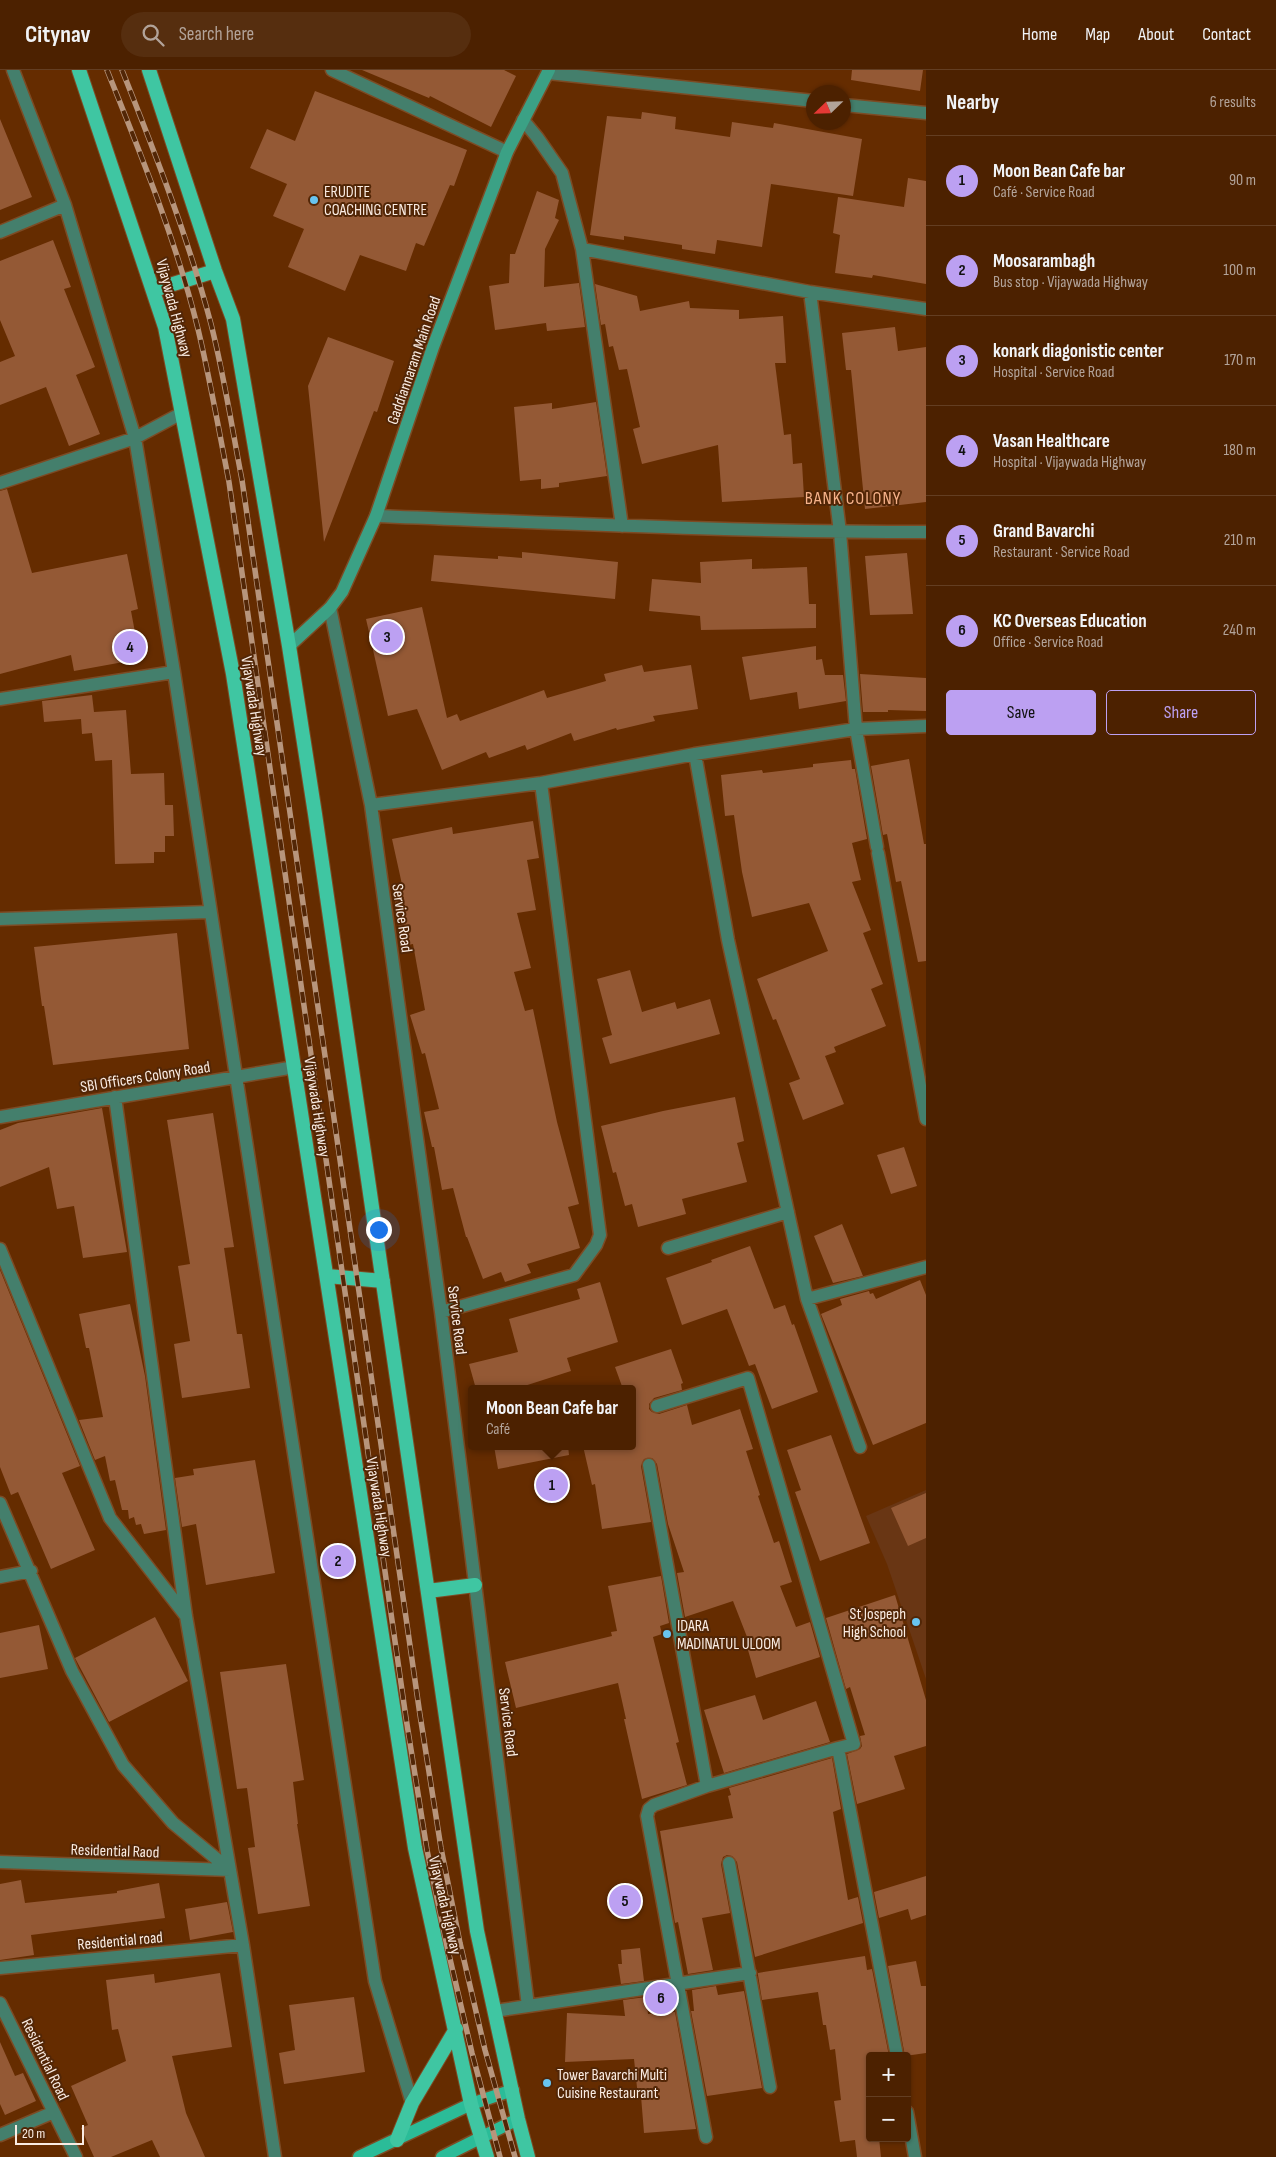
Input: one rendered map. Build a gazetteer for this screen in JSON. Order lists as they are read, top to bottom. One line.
{"streets":{"highway":["Vijaywada Highway"],"main road":["Gaddiannaram Main Road"],"street":["Service Road","SBI Officers Colony Road","Residential Raod","Residential road","Residential Road"]},"crossings":[["Vijaywada Highway","Gaddiannaram Main Road"],["Vijaywada Highway","SBI Officers Colony Road"],["Gaddiannaram Main Road","Service Road"]],"districts":["BANK COLONY"],"places":["ERUDITE COACHING CENTRE","St Jospeph High School","IDARA MADINATUL ULOOM","Tower Bavarchi Multi Cuisine Restaurant"],"scale_bar":"20 m","north":"bottom left","page":{"header":"Citynav","search":"Search here","nav":["Home","Map","About","Contact"],"heading":["Nearby","6 results"],"list":[{"mark":"1","name":"Moon Bean Cafe bar","note":"Café · Service Road","value":"90 m"},{"mark":"2","name":"Moosarambagh","note":"Bus stop · Vijaywada Highway","value":"100 m"},{"mark":"3","name":"konark diagonistic center","note":"Hospital · Service Road","value":"170 m"},{"mark":"4","name":"Vasan Healthcare","note":"Hospital · Vijaywada Highway","value":"180 m"},{"mark":"5","name":"Grand Bavarchi","note":"Restaurant · Service Road","value":"210 m"},{"mark":"6","name":"KC Overseas Education","note":"Office · Service Road","value":"240 m"}],"pins":["3","4","1","2","5","6"],"buttons":["Save","Share"],"popup":["Moon Bean Cafe bar","Café"],"map_buttons":["+","−"],"scale":"20 m"}}
